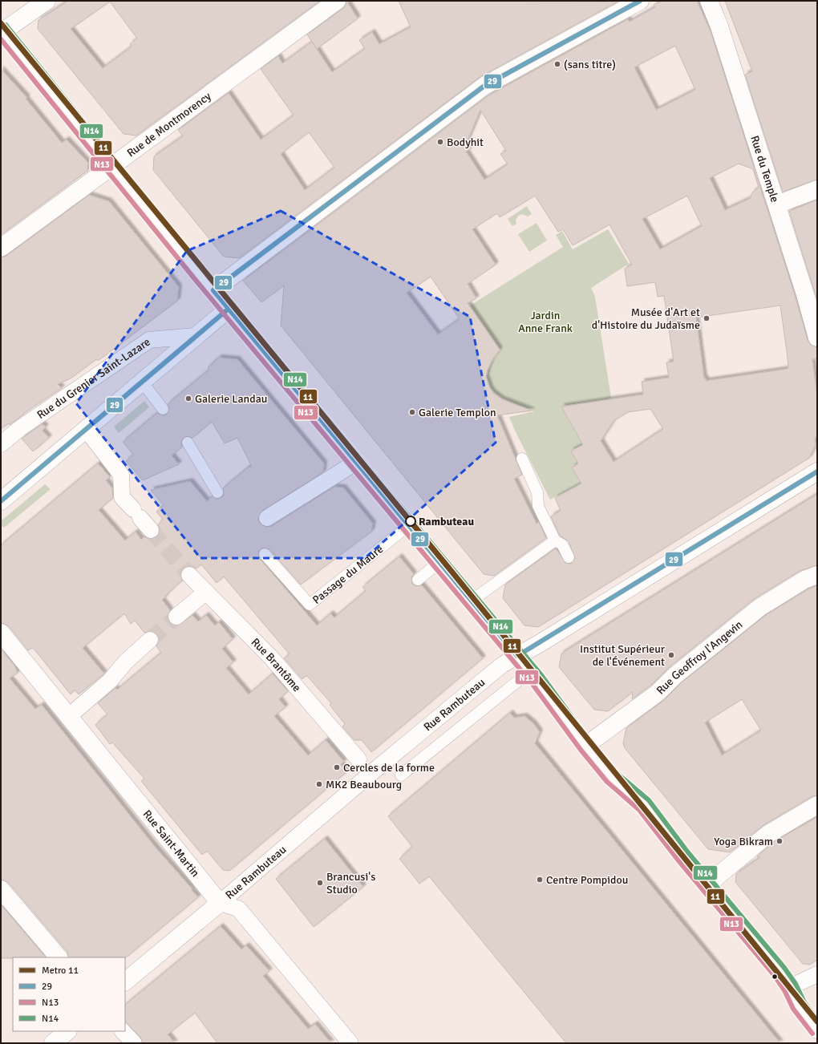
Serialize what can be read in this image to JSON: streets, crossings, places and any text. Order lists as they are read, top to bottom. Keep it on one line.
{"streets":{"street":["Rue de Montmorency","Rue du Temple","Rue du Grenier Saint-Lazare","Rue Geoffroy l'Angevin","Rue Brantôme","Rue Rambuteau","Rue Saint-Martin"],"lane":["Passage du Maure"]},"crossings":[["Rue Brantôme","Rue Rambuteau"],["Rue Rambuteau","Rue Saint-Martin"]],"parks":["Jardin Anne Frank"],"places":["(sans titre)","Bodyhit","Musée d'Art et d'Histoire du Judaïsme","Galerie Landau","Galerie Templon","Rambuteau","Institut Supérieur de l'Événement","Cercles de la forme","MK2 Beaubourg","Yoga Bikram","Centre Pompidou","Brancusi's Studio"],"lines":["transit line 29","metro line 11","transit line N14","transit line N13"],"legend":["Metro 11","29","N13","N14"]}
